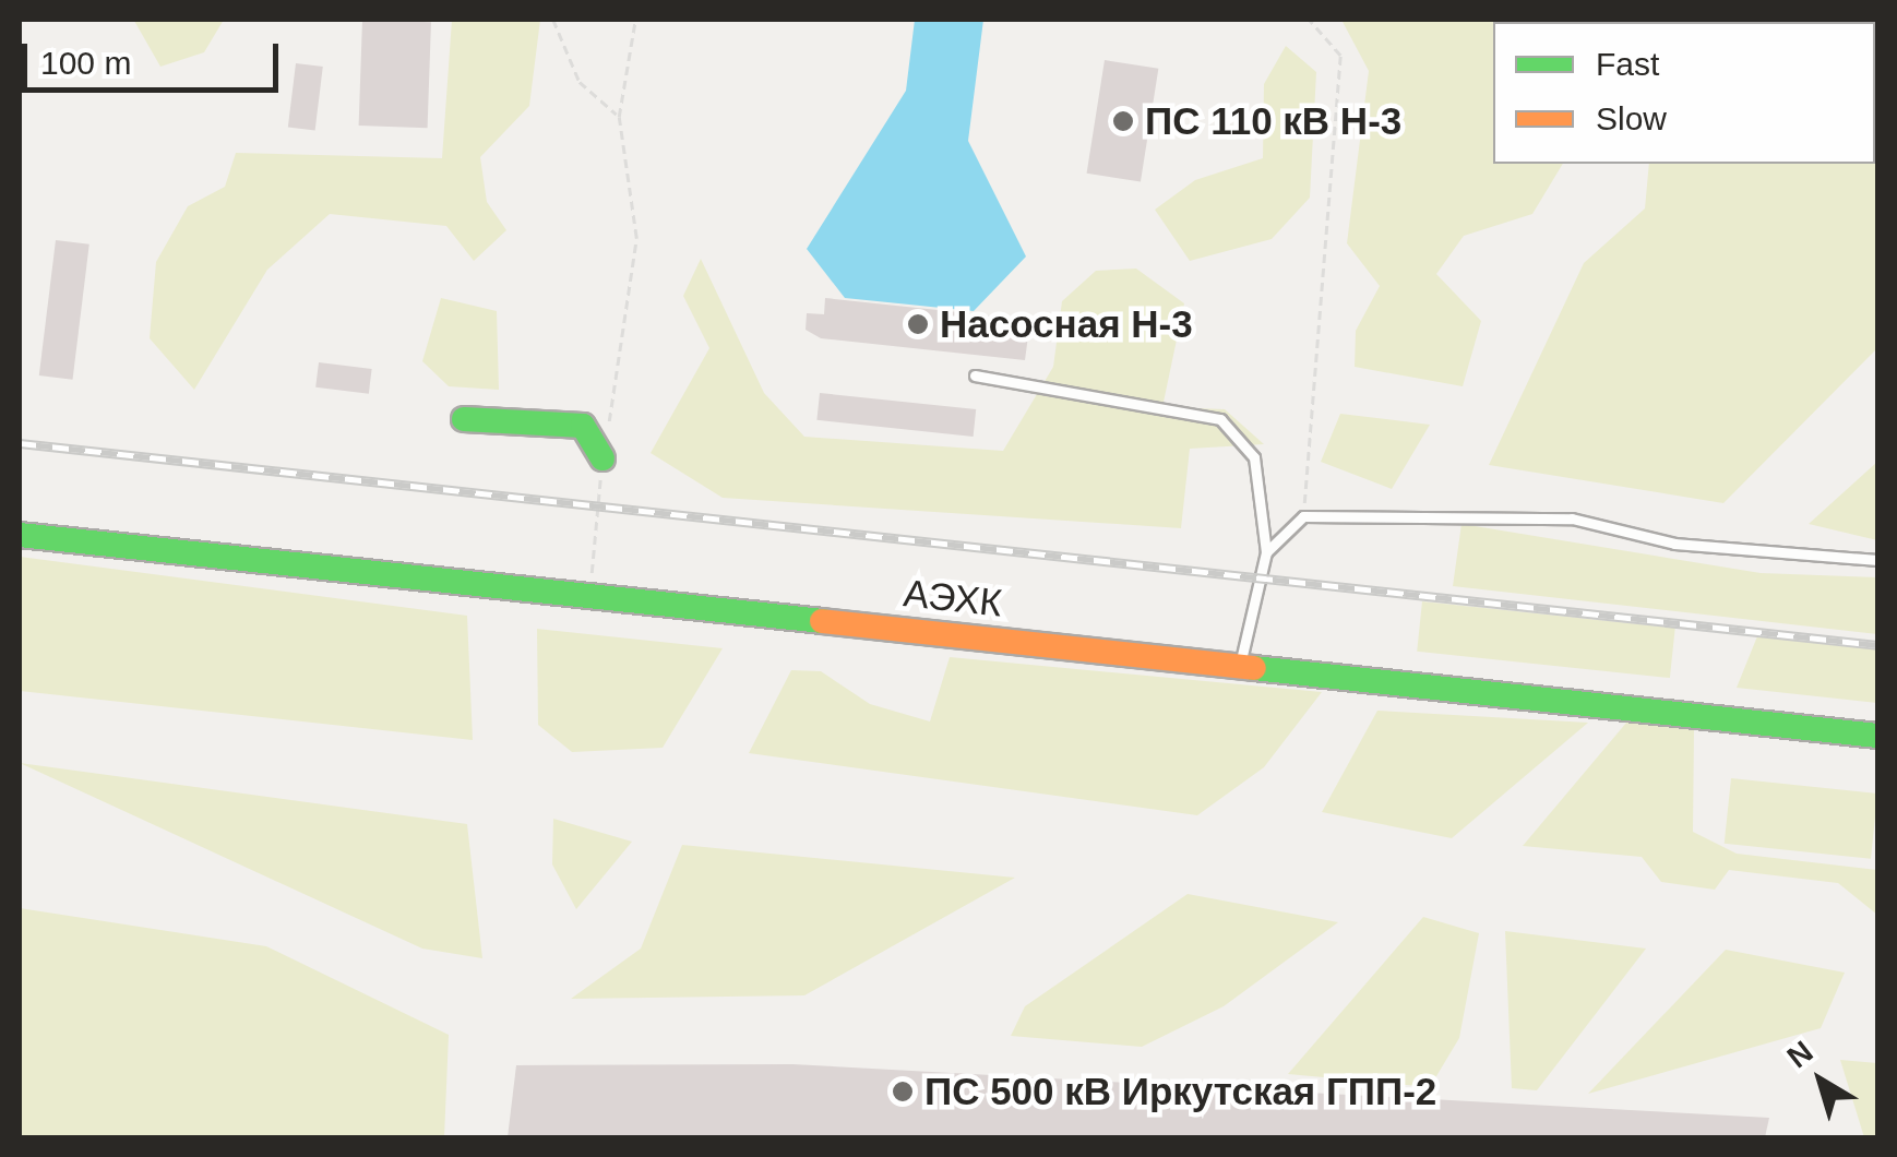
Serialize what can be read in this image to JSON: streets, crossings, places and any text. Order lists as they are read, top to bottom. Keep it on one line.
{"streets":{"street":["АЭХК"]},"places":["ПС 110 кВ Н-3","Насосная Н-3","ПС 500 кВ Иркутская ГПП-2"],"legend":["Fast","Slow"],"scale_bar":"100 m","north":"top left"}
